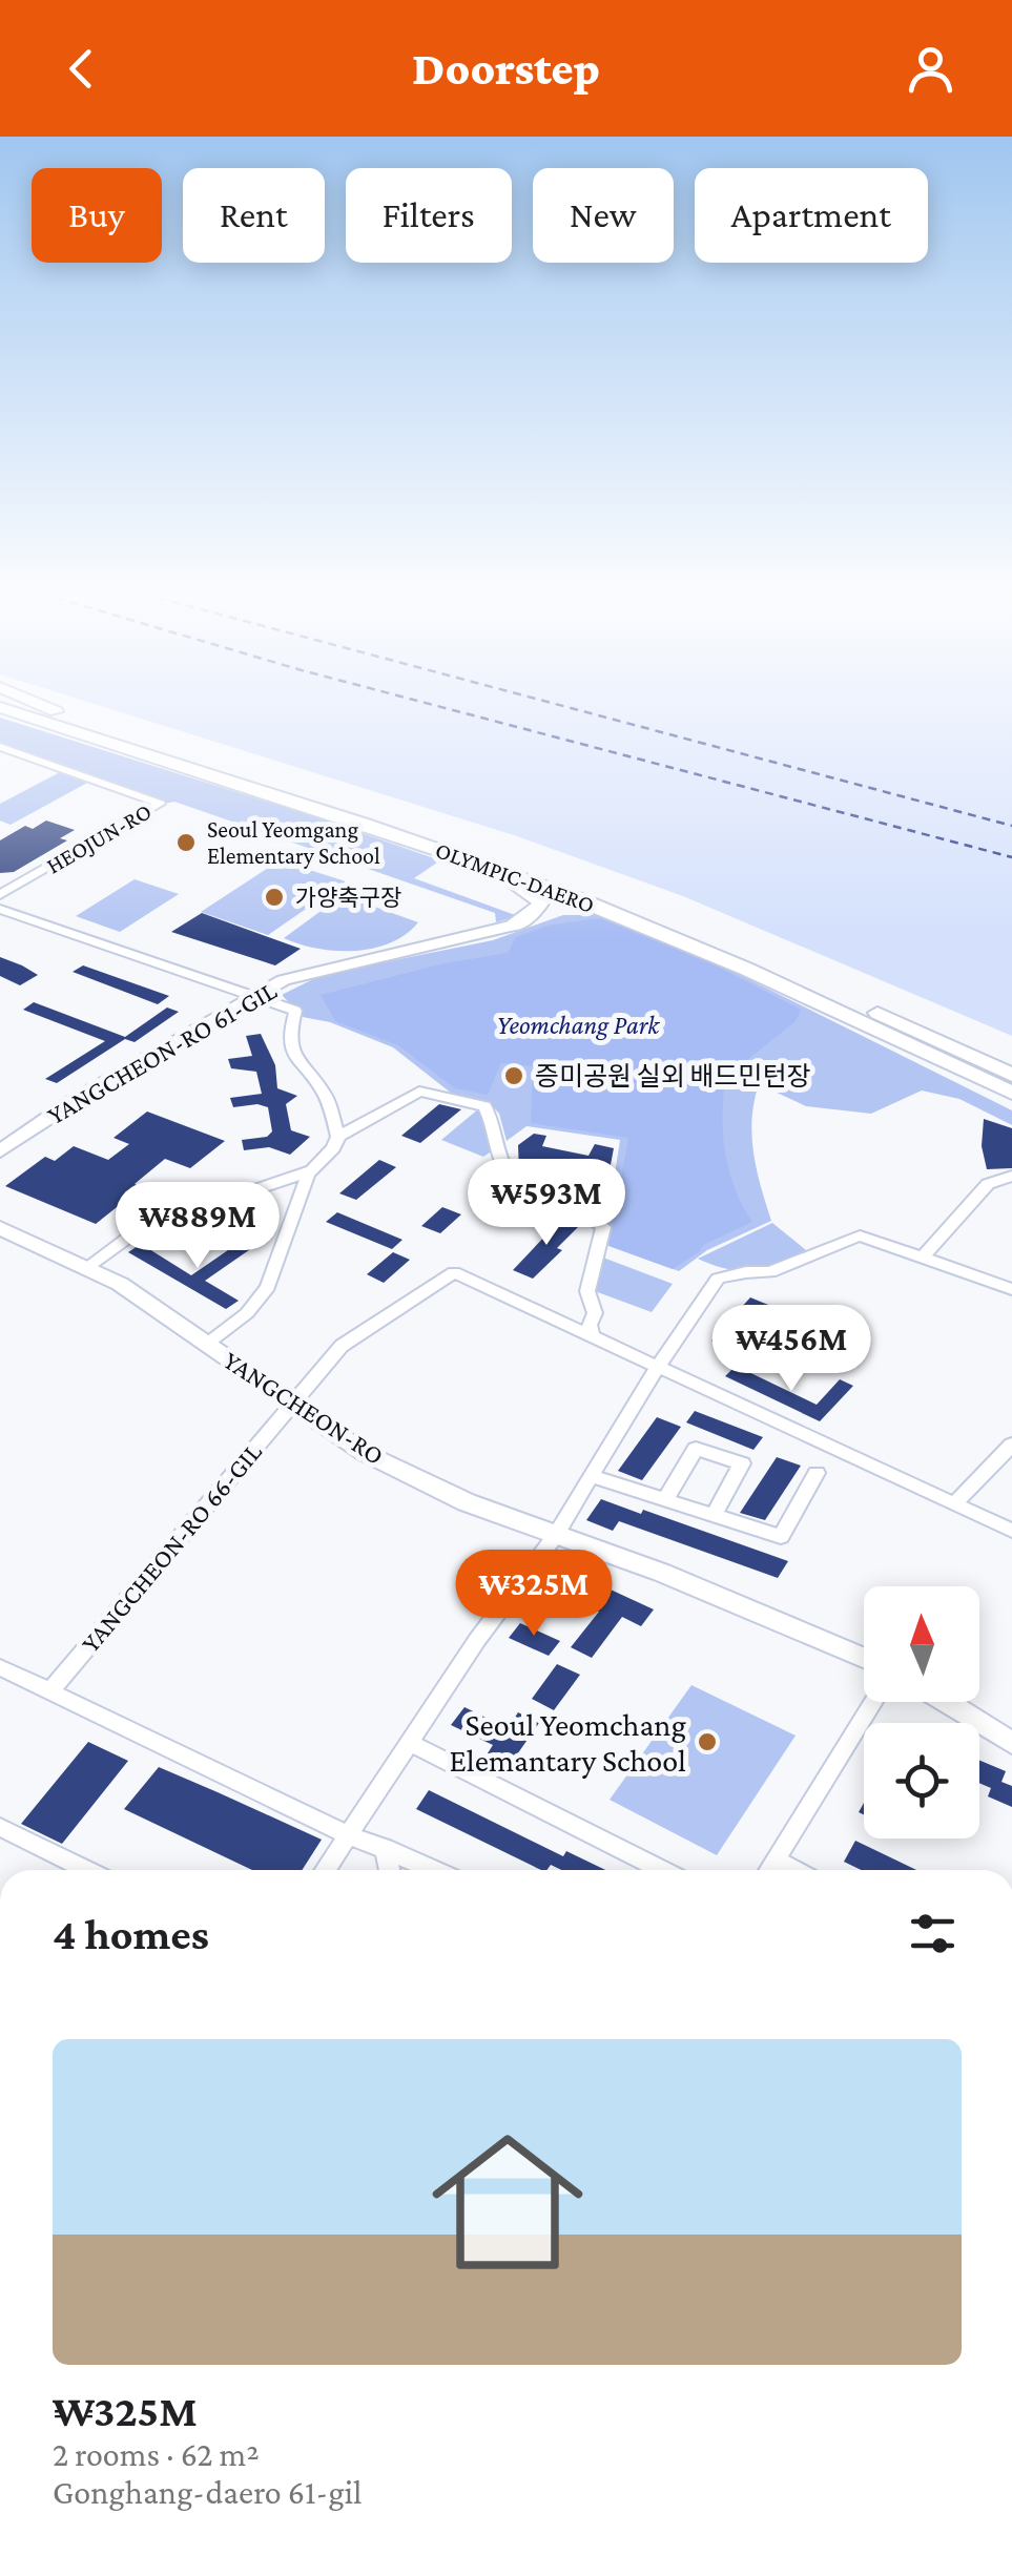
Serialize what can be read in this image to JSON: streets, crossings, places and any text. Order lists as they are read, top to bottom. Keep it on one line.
{"streets":{"highway":["OLYMPIC-DAERO"],"main road":["YANGCHEON-RO 61-GIL","YANGCHEON-RO"],"street":["HEOJUN-RO","YANGCHEON-RO 66-GIL"]},"crossings":[["YANGCHEON-RO","YANGCHEON-RO 66-GIL"]],"parks":["Yeomchang Park"],"places":["Seoul Yeomgang Elementary School","가양축구장","증미공원 실외 배드민턴장","Seoul Yeomchang Elemantary School"],"north":"top","page":{"header":"Doorstep","chip":["Buy","Rent","Filters","New","Apartment"],"price":["₩593M","₩889M","₩456M","₩325M"],"heading":"4 homes","list":[{"name":"₩325M","note":"2 rooms · 62 m² · Gonghang-daero 61-gil"}]}}
